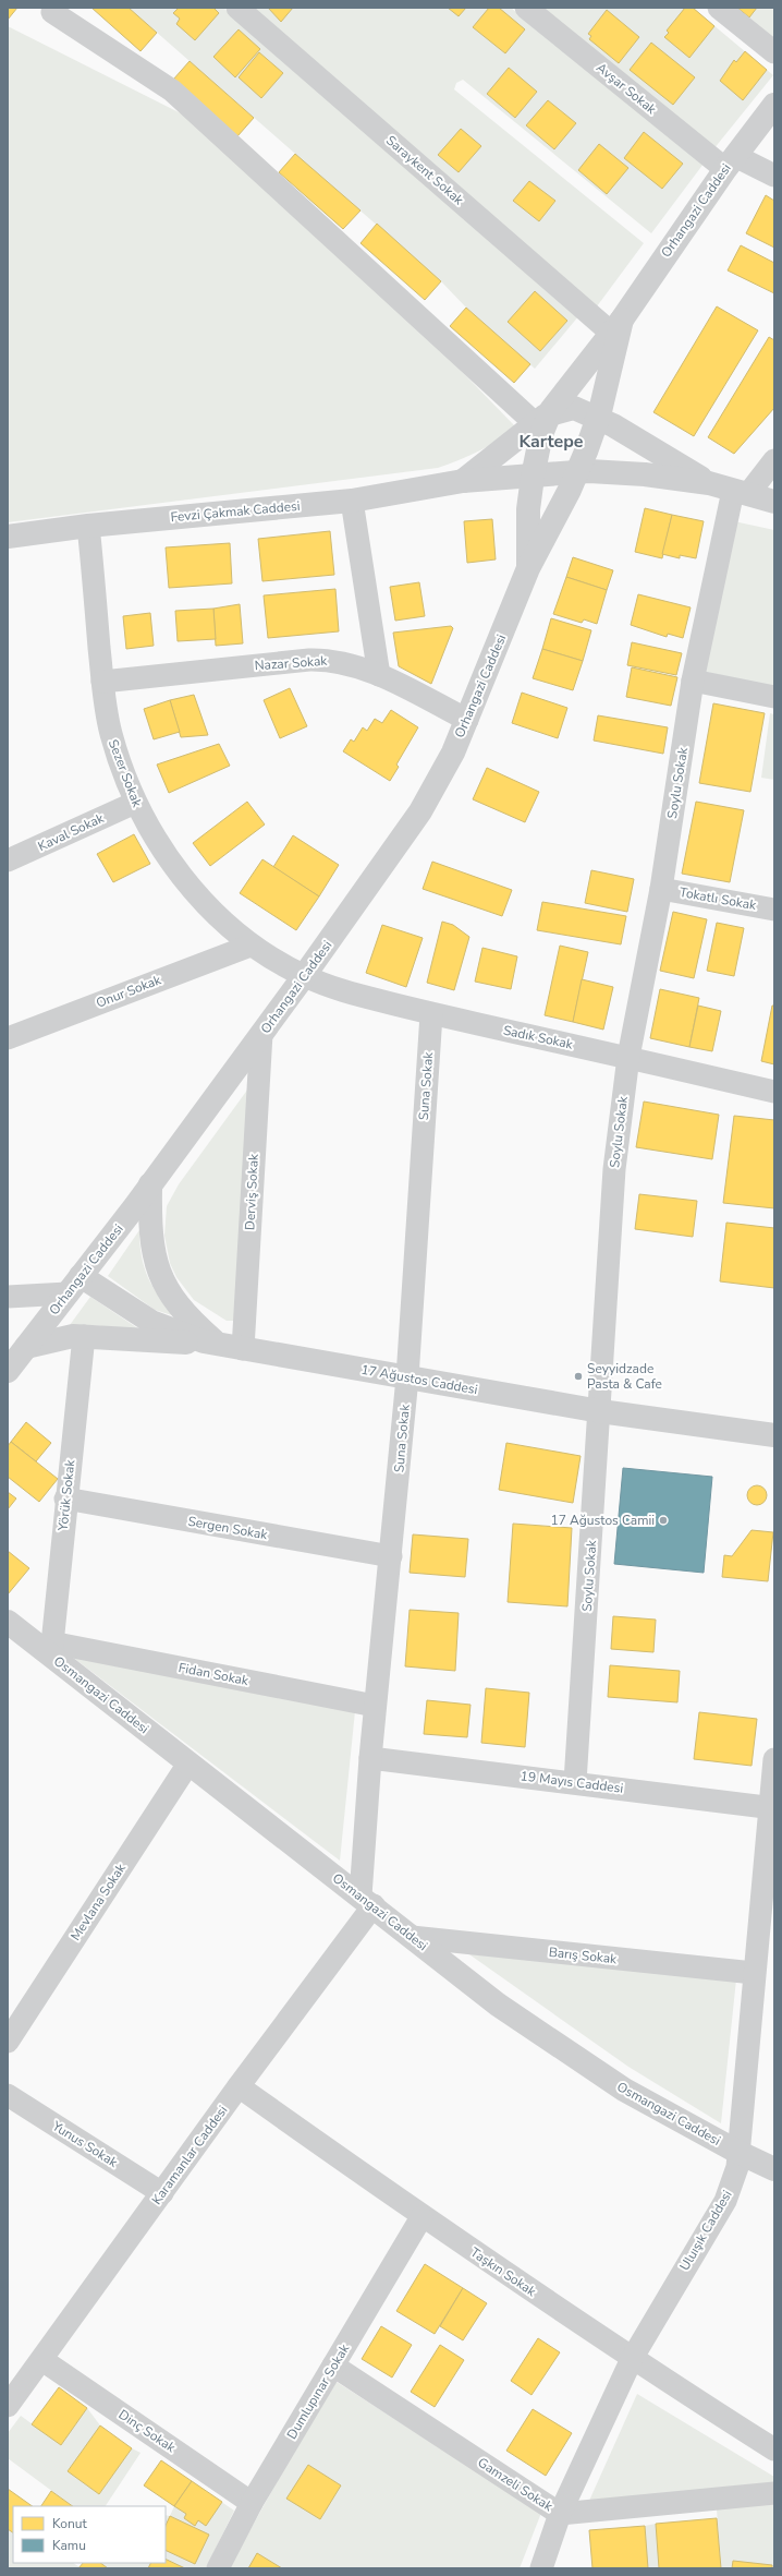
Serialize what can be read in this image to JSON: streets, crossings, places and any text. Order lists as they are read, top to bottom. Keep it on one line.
{"streets":{"street":["Avşar Sokak","Saraykent Sokak","Orhangazi Caddesi","Fevzi Çakmak Caddesi","Nazar Sokak","Sezer Sokak","Soylu Sokak","Kaval Sokak","Tokatlı Sokak","Onur Sokak","Sadık Sokak","Suna Sokak","Derviş Sokak","17 Ağustos Caddesi","Yörük Sokak","Sergen Sokak","Fidan Sokak","Osmangazi Caddesi","19 Mayıs Caddesi","Mevlana Sokak","Barış Sokak","Yunus Sokak","Karamanlar Caddesi","Uluışık Caddesi","Taşkın Sokak","Dumlupınar Sokak","Dinç Sokak","Gamzeli Sokak"]},"crossings":[["Avşar Sokak","Orhangazi Caddesi"],["Saraykent Sokak","Orhangazi Caddesi"],["Orhangazi Caddesi","Fevzi Çakmak Caddesi"],["Orhangazi Caddesi","Nazar Sokak"],["Orhangazi Caddesi","Sezer Sokak"],["Orhangazi Caddesi","Sadık Sokak"],["Orhangazi Caddesi","Derviş Sokak"],["Orhangazi Caddesi","17 Ağustos Caddesi"],["Fevzi Çakmak Caddesi","Sezer Sokak"],["Nazar Sokak","Sezer Sokak"],["Sezer Sokak","Kaval Sokak"],["Sezer Sokak","Onur Sokak"],["Sezer Sokak","Sadık Sokak"],["Soylu Sokak","Tokatlı Sokak"],["Soylu Sokak","Sadık Sokak"],["Soylu Sokak","17 Ağustos Caddesi"],["Soylu Sokak","19 Mayıs Caddesi"],["Sadık Sokak","Suna Sokak"],["Suna Sokak","17 Ağustos Caddesi"],["Suna Sokak","Sergen Sokak"],["Suna Sokak","Fidan Sokak"],["Suna Sokak","Osmangazi Caddesi"],["Suna Sokak","19 Mayıs Caddesi"],["Suna Sokak","Karamanlar Caddesi"],["Derviş Sokak","17 Ağustos Caddesi"],["Yörük Sokak","Sergen Sokak"],["Yörük Sokak","Fidan Sokak"],["Yörük Sokak","Osmangazi Caddesi"],["Fidan Sokak","Osmangazi Caddesi"],["Osmangazi Caddesi","Mevlana Sokak"],["Osmangazi Caddesi","Barış Sokak"],["Osmangazi Caddesi","Karamanlar Caddesi"],["Osmangazi Caddesi","Uluışık Caddesi"],["19 Mayıs Caddesi","Uluışık Caddesi"],["Barış Sokak","Uluışık Caddesi"],["Yunus Sokak","Karamanlar Caddesi"],["Karamanlar Caddesi","Taşkın Sokak"],["Karamanlar Caddesi","Dinç Sokak"],["Uluışık Caddesi","Taşkın Sokak"],["Uluışık Caddesi","Gamzeli Sokak"],["Taşkın Sokak","Dumlupınar Sokak"],["Dumlupınar Sokak","Dinç Sokak"],["Dumlupınar Sokak","Gamzeli Sokak"]],"districts":["Kartepe"],"places":["Seyyidzade Pasta & Cafe","17 Ağustos Camii"],"legend":["Konut","Kamu"]}
